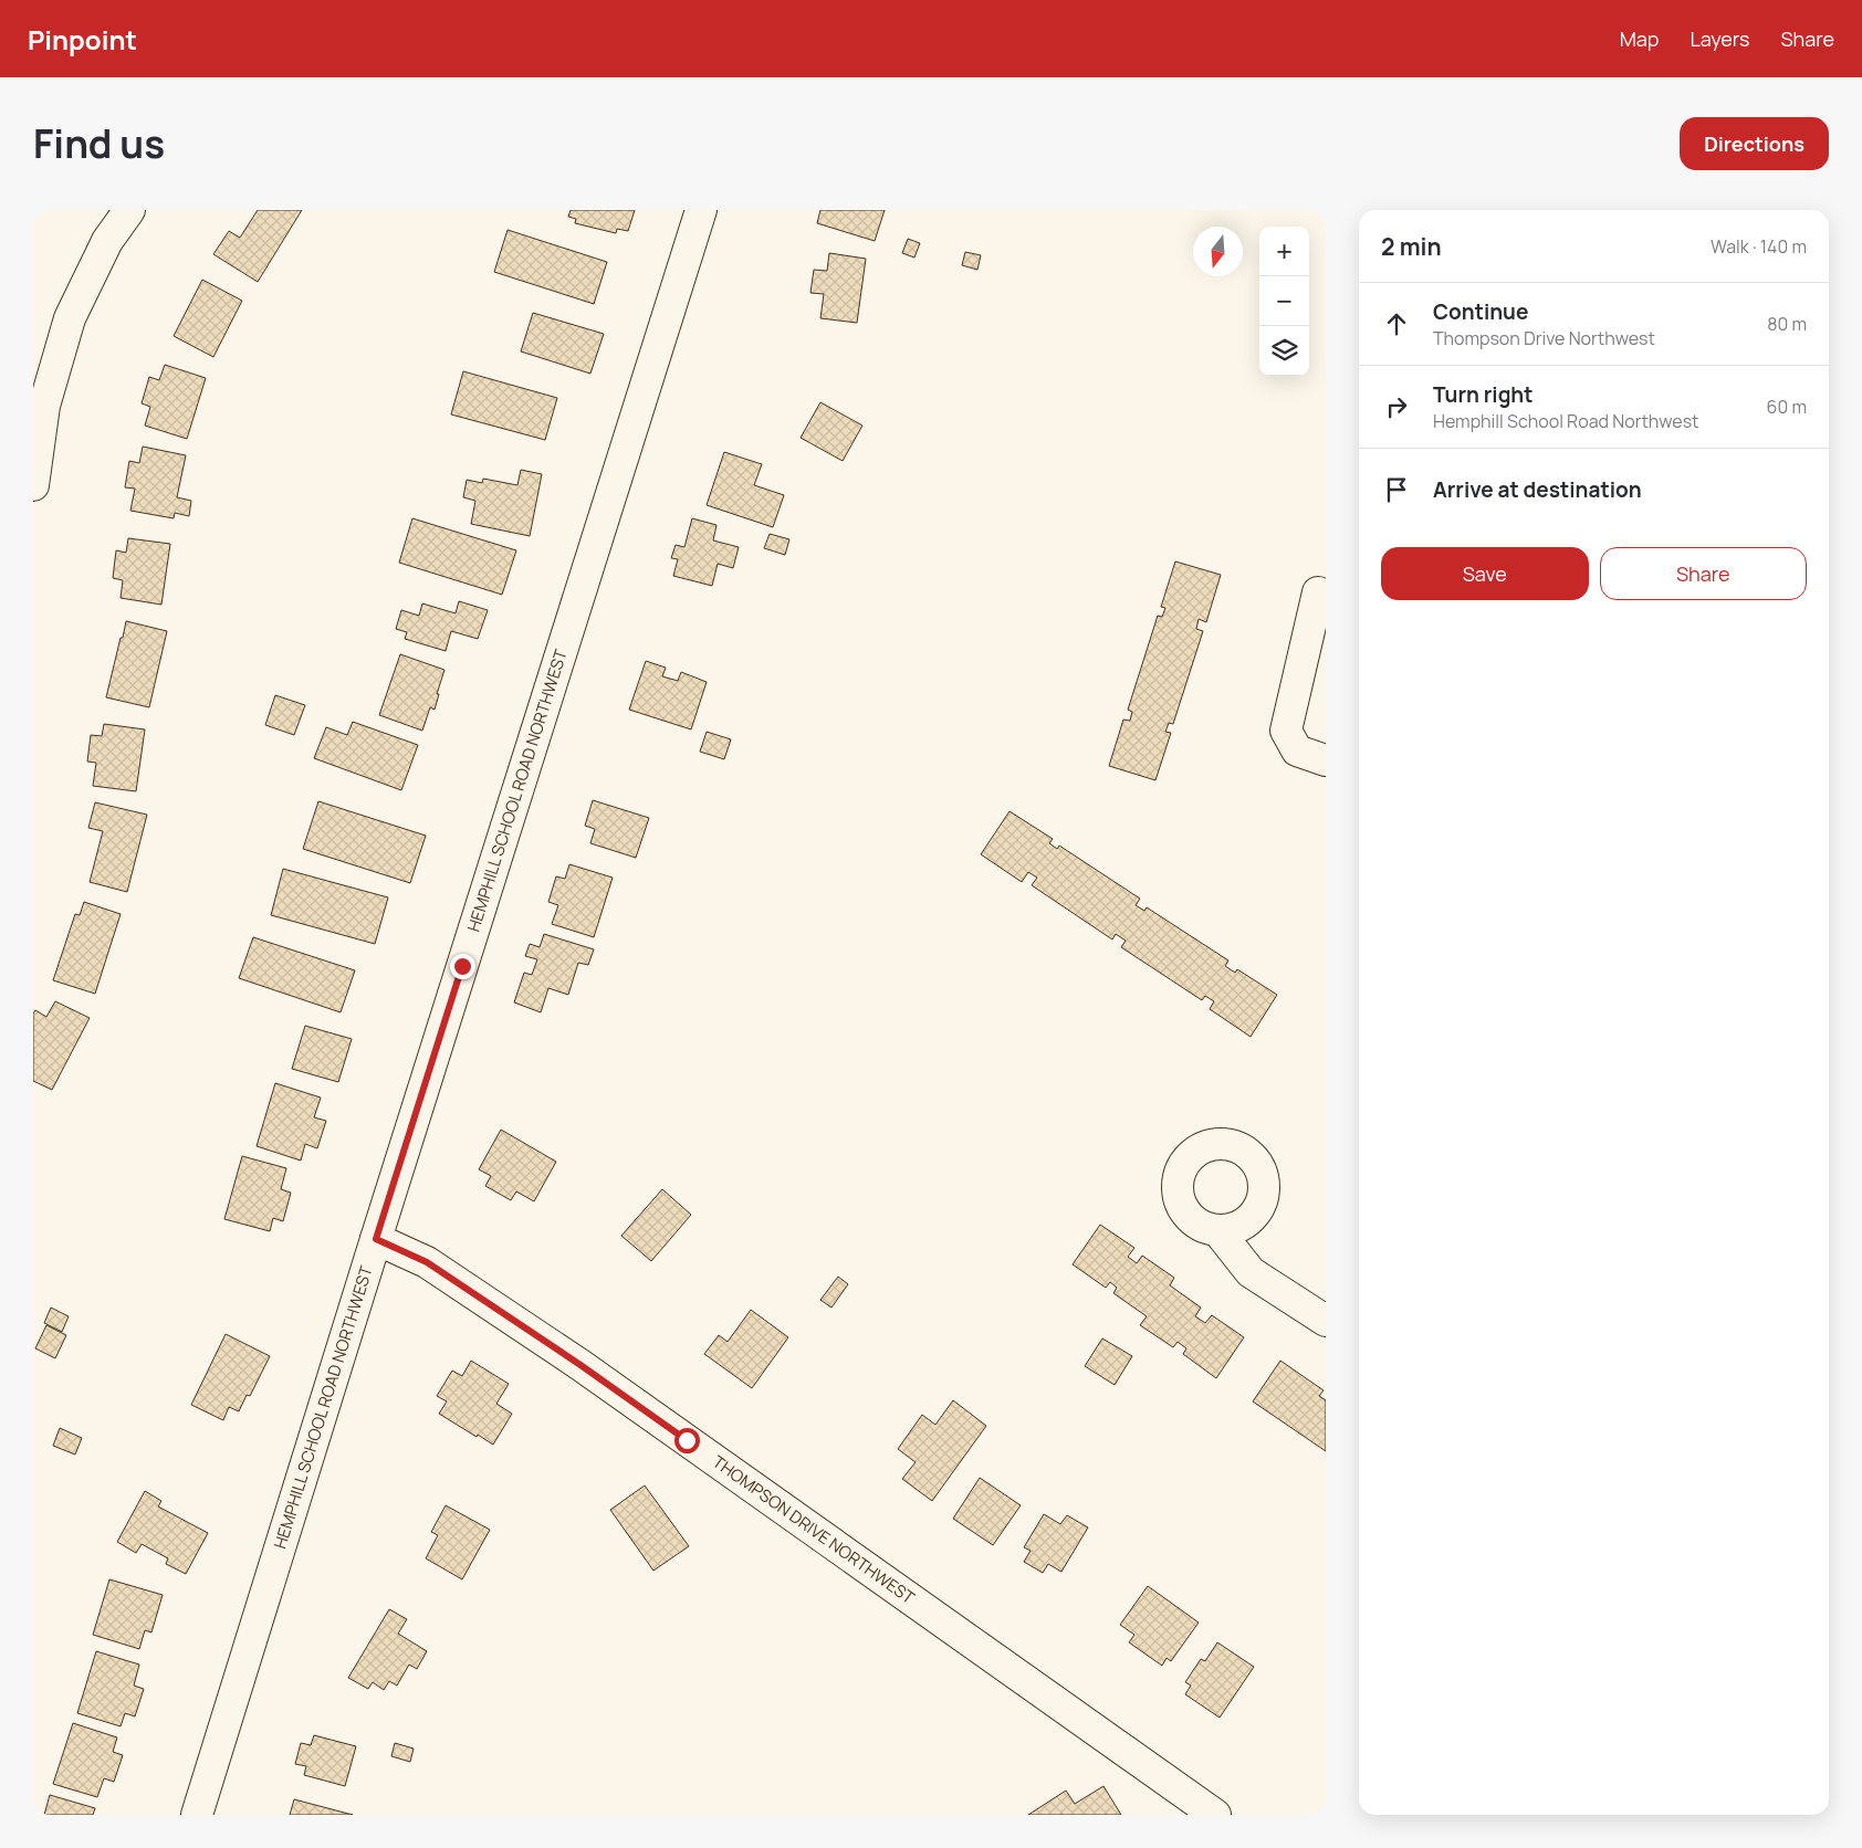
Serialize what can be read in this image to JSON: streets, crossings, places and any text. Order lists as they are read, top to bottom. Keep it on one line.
{"streets":{"street":["HEMPHILL SCHOOL ROAD NORTHWEST","THOMPSON DRIVE NORTHWEST"]},"crossings":[["HEMPHILL SCHOOL ROAD NORTHWEST","THOMPSON DRIVE NORTHWEST"]],"north":"bottom","page":{"header":"Pinpoint","nav":["Map","Layers","Share"],"title":"Find us","buttons":["Directions",["Save","Share"]],"heading":["2 min","Walk · 140 m"],"map_buttons":["+","−"],"list":[["Continue","Thompson Drive Northwest","80 m"],["Turn right","Hemphill School Road Northwest","60 m"],"Arrive at destination"]}}
